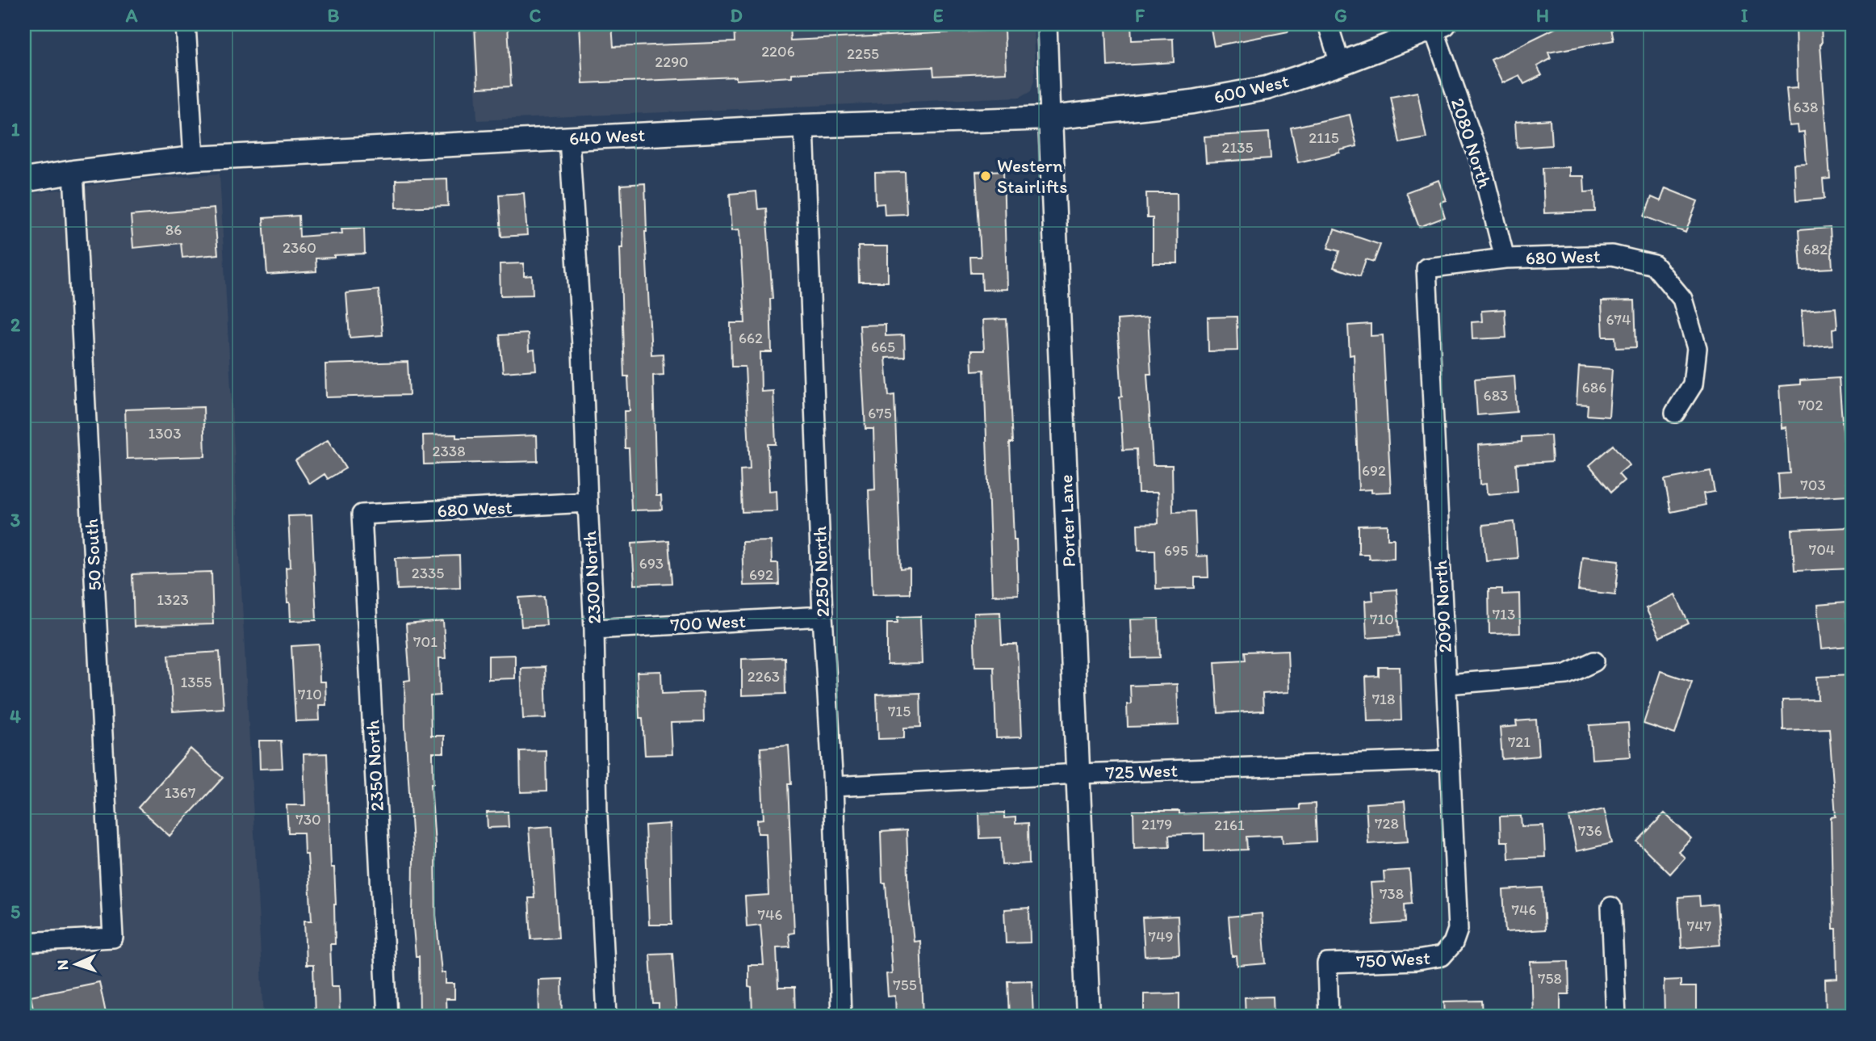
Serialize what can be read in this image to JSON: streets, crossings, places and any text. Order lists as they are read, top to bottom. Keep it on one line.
{"streets":{"street":["600 West","640 West","2080 North","680 West","Porter Lane","50 South","2250 North","2300 North","2090 North","700 West","2350 North","725 West","750 West"]},"crossings":[["600 West","640 West"],["600 West","2080 North"],["600 West","Porter Lane"],["640 West","Porter Lane"],["640 West","50 South"],["640 West","2250 North"],["640 West","2300 North"],["2080 North","680 West"],["680 West","2300 North"],["680 West","2090 North"],["680 West","2350 North"],["Porter Lane","725 West"],["2250 North","700 West"],["2250 North","725 West"],["2300 North","700 West"],["2090 North","725 West"],["2090 North","750 West"]],"places":["Western Stairlifts"],"house_numbers":["2206","2255","2290","638","2115","2135","86","2360","682","674","662","665","686","683","702","675","1303","2338","692","703","704","695","693","2335","692","1323","713","710","701","2263","1355","710","718","715","721","1367","730","728","2179","2161","736","738","746","746","747","749","758","755"],"north":"left","grid":{"columns":["A","B","C","D","E","F","G","H","I"],"rows":["1","2","3","4","5"]}}
